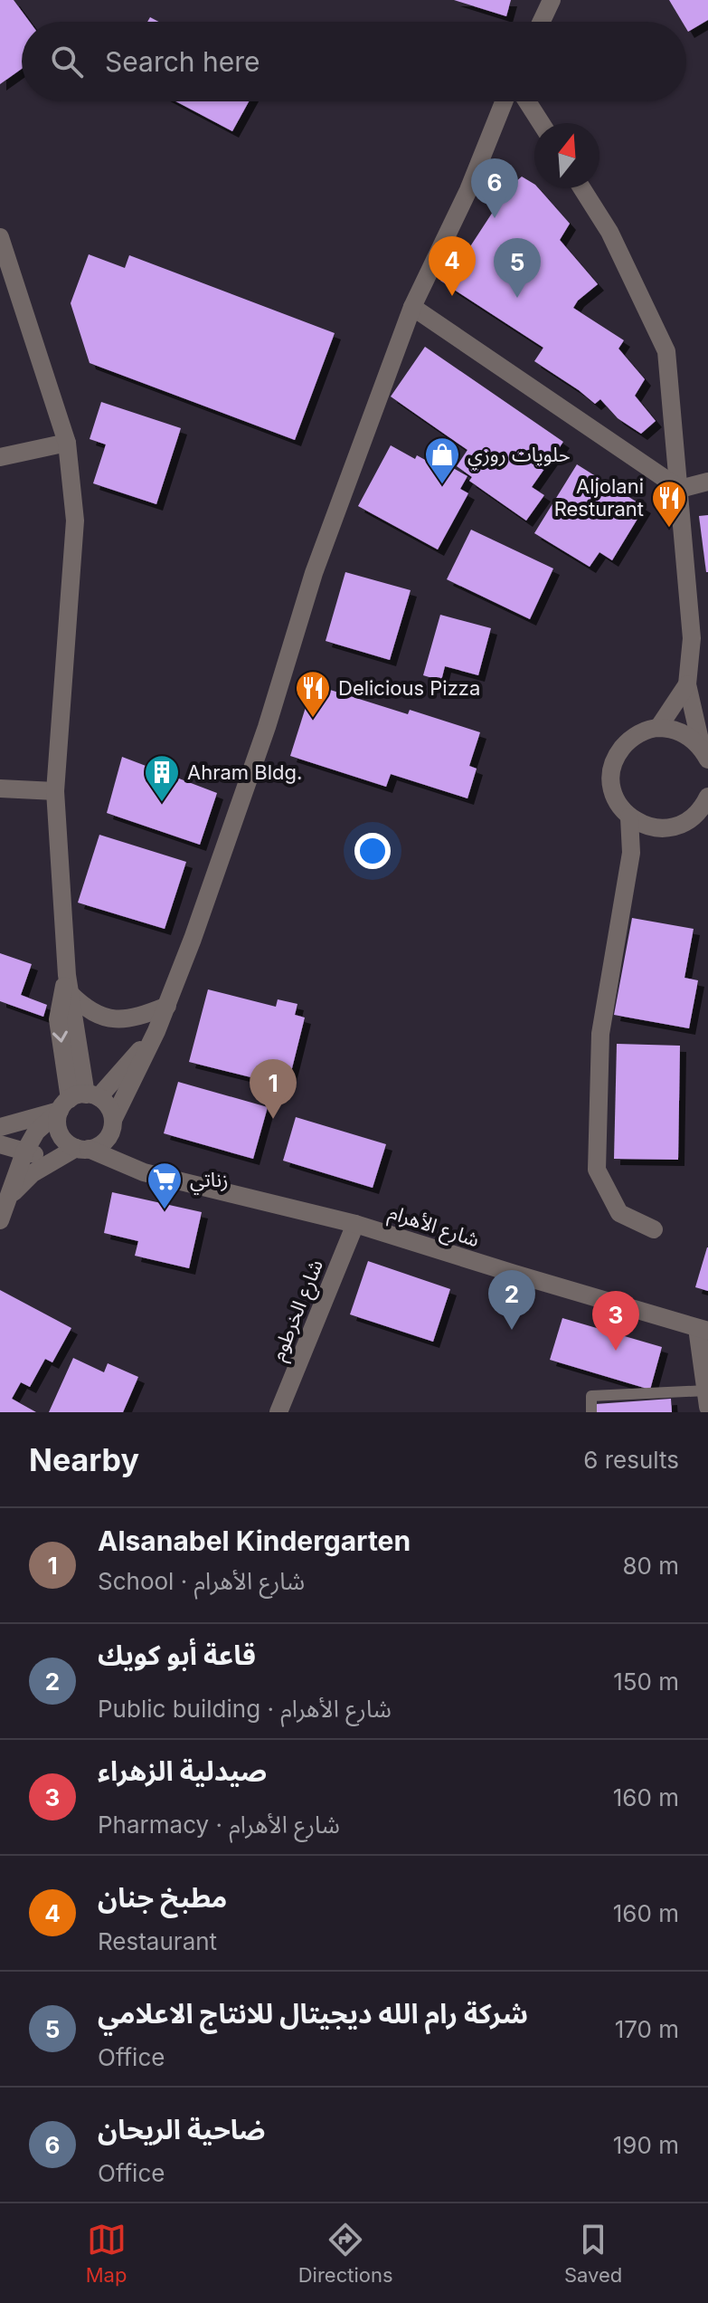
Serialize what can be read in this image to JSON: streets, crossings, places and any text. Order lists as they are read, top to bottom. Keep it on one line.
{"streets":{"street":["شارع الأهرام","شارع الخرطوم"]},"crossings":[["شارع الأهرام","شارع الخرطوم"]],"places":{"shop":["حلويات روزي"],"restaurant":["Aljolani Resturant","Delicious Pizza"],"building":["Ahram Bldg."],"supermarket":["زناتي"]},"north":"top","page":{"search":"Search here","pins":["6","4","5","1","2","3"],"heading":["Nearby","6 results"],"list":[{"mark":"1","name":"Alsanabel Kindergarten","note":"School · شارع الأهرام","value":"80 m"},{"mark":"2","name":"قاعة أبو كويك","note":"Public building · شارع الأهرام","value":"150 m"},{"mark":"3","name":"صيدلية الزهراء","note":"Pharmacy · شارع الأهرام","value":"160 m"},{"mark":"4","name":"مطبخ جنان","note":"Restaurant","value":"160 m"},{"mark":"5","name":"شركة رام الله ديجيتال للانتاج الاعلامي","note":"Office","value":"170 m"},{"mark":"6","name":"ضاحية الريحان","note":"Office","value":"190 m"}],"nav":["Map","Directions","Saved"]}}
